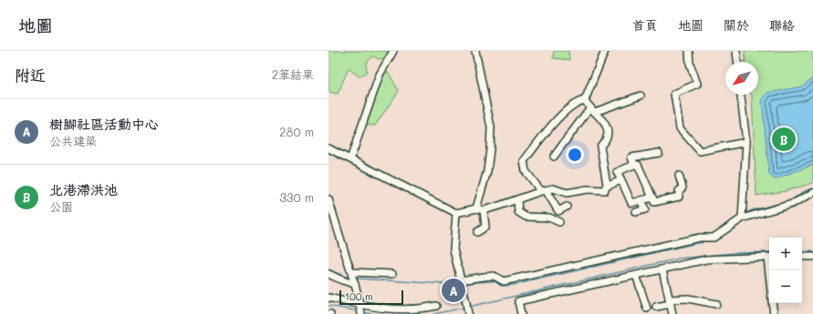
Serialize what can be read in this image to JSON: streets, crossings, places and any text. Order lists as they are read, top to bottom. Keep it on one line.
{"scale_bar":"100 m","north":"bottom left","page":{"header":"地圖","nav":["首頁","地圖","關於","聯絡"],"heading":["附近","2筆結果"],"list":[{"mark":"A","name":"樹腳社區活動中心","note":"公共建築","value":"280 m"},{"mark":"B","name":"北港滯洪池","note":"公園","value":"330 m"}],"pins":["B","A"],"map_buttons":["+","−"],"scale":"100 m"}}
